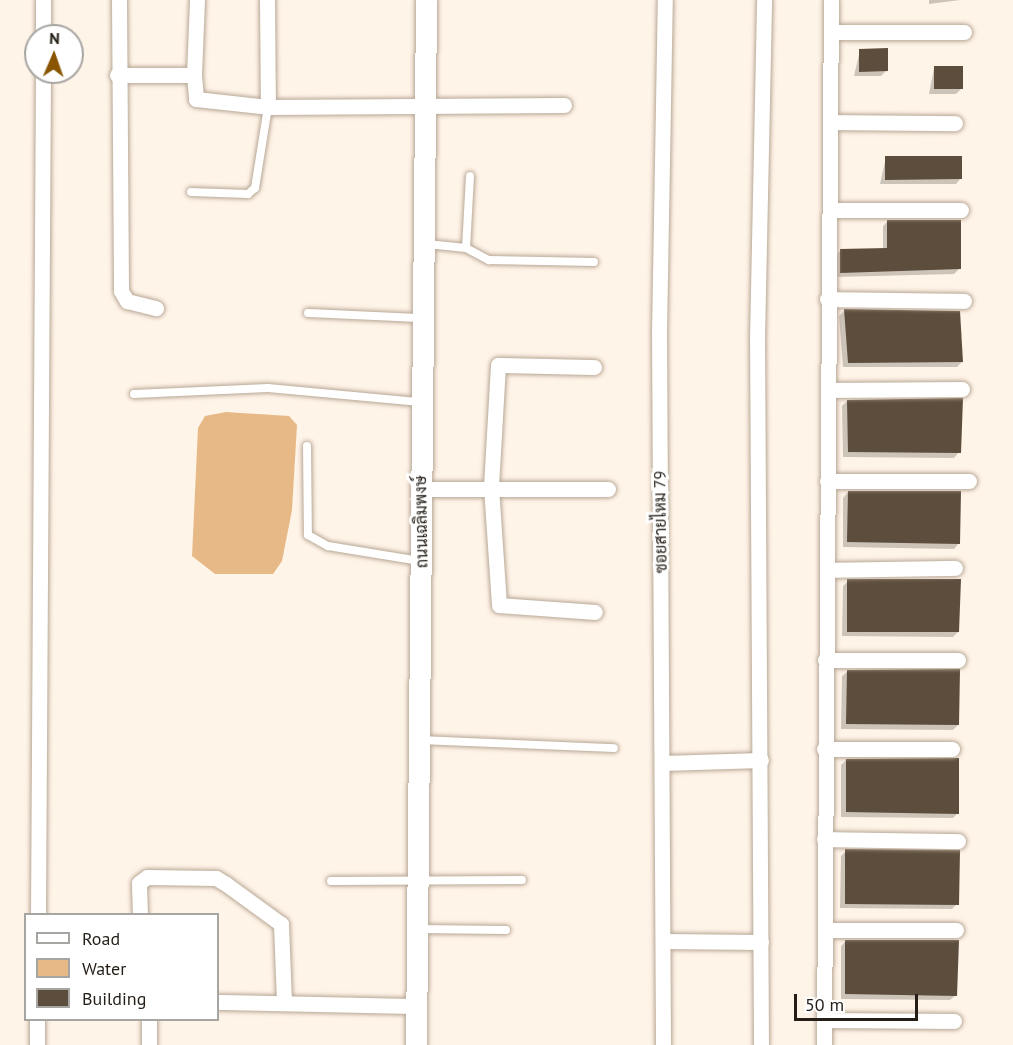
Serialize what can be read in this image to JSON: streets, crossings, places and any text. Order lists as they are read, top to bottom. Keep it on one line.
{"streets":{"main road":["ถนนเฉลิมพงษ์"],"street":["ซอยสายไหม 79"]},"legend":["Road","Water","Building"],"scale_bar":"50 m","north":"top"}
